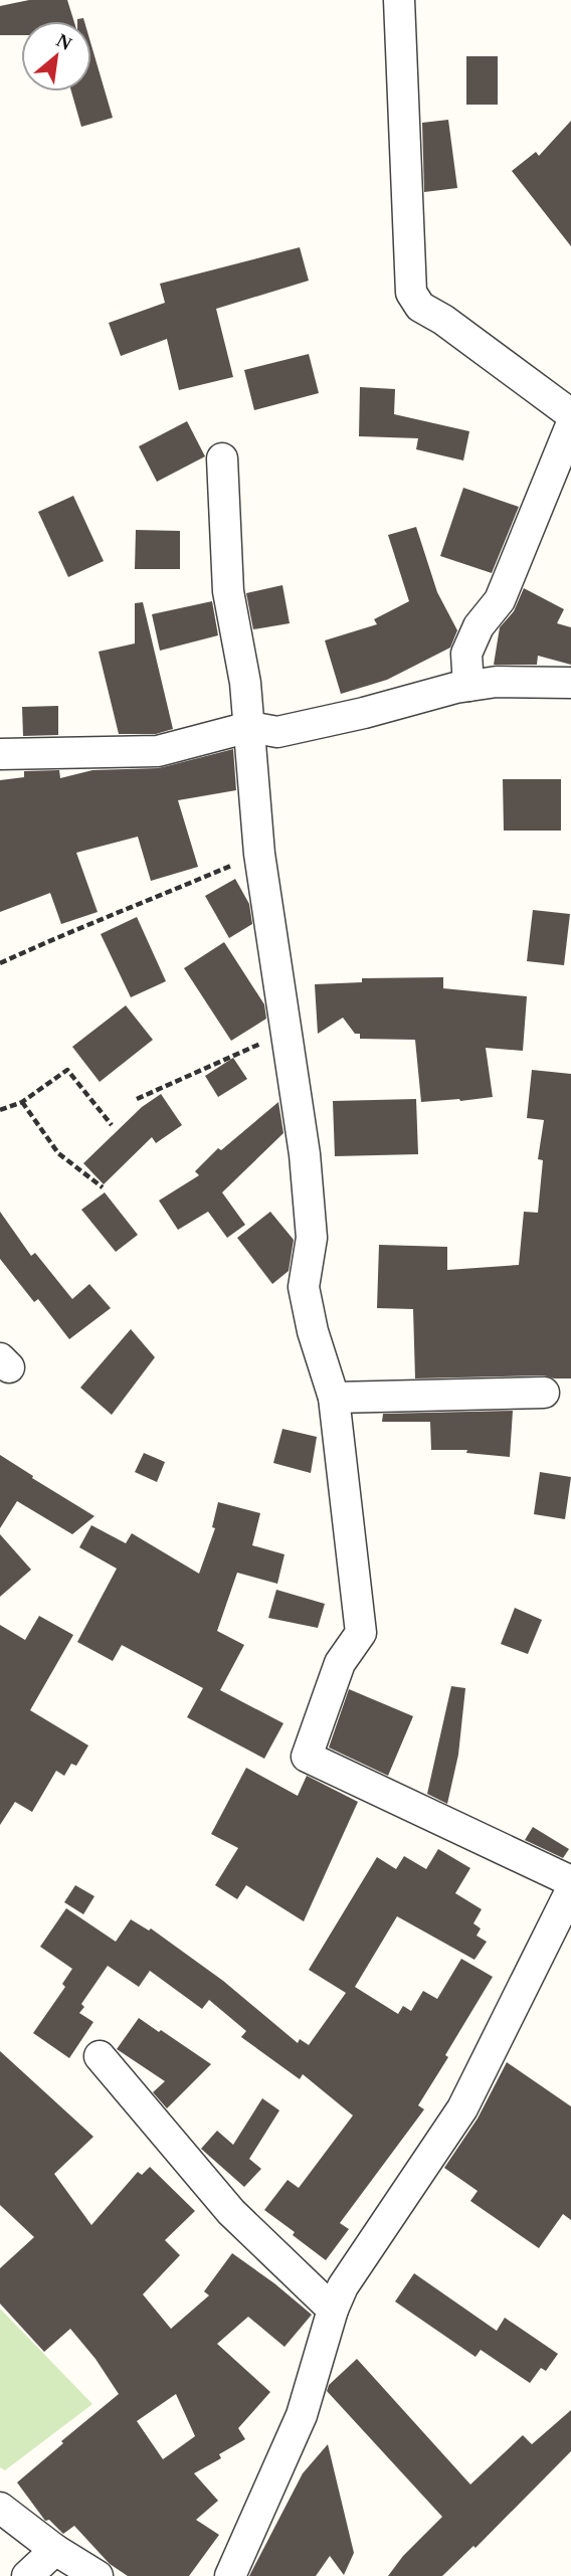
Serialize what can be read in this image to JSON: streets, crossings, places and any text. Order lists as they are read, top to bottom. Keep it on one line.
{"north":"top right"}
